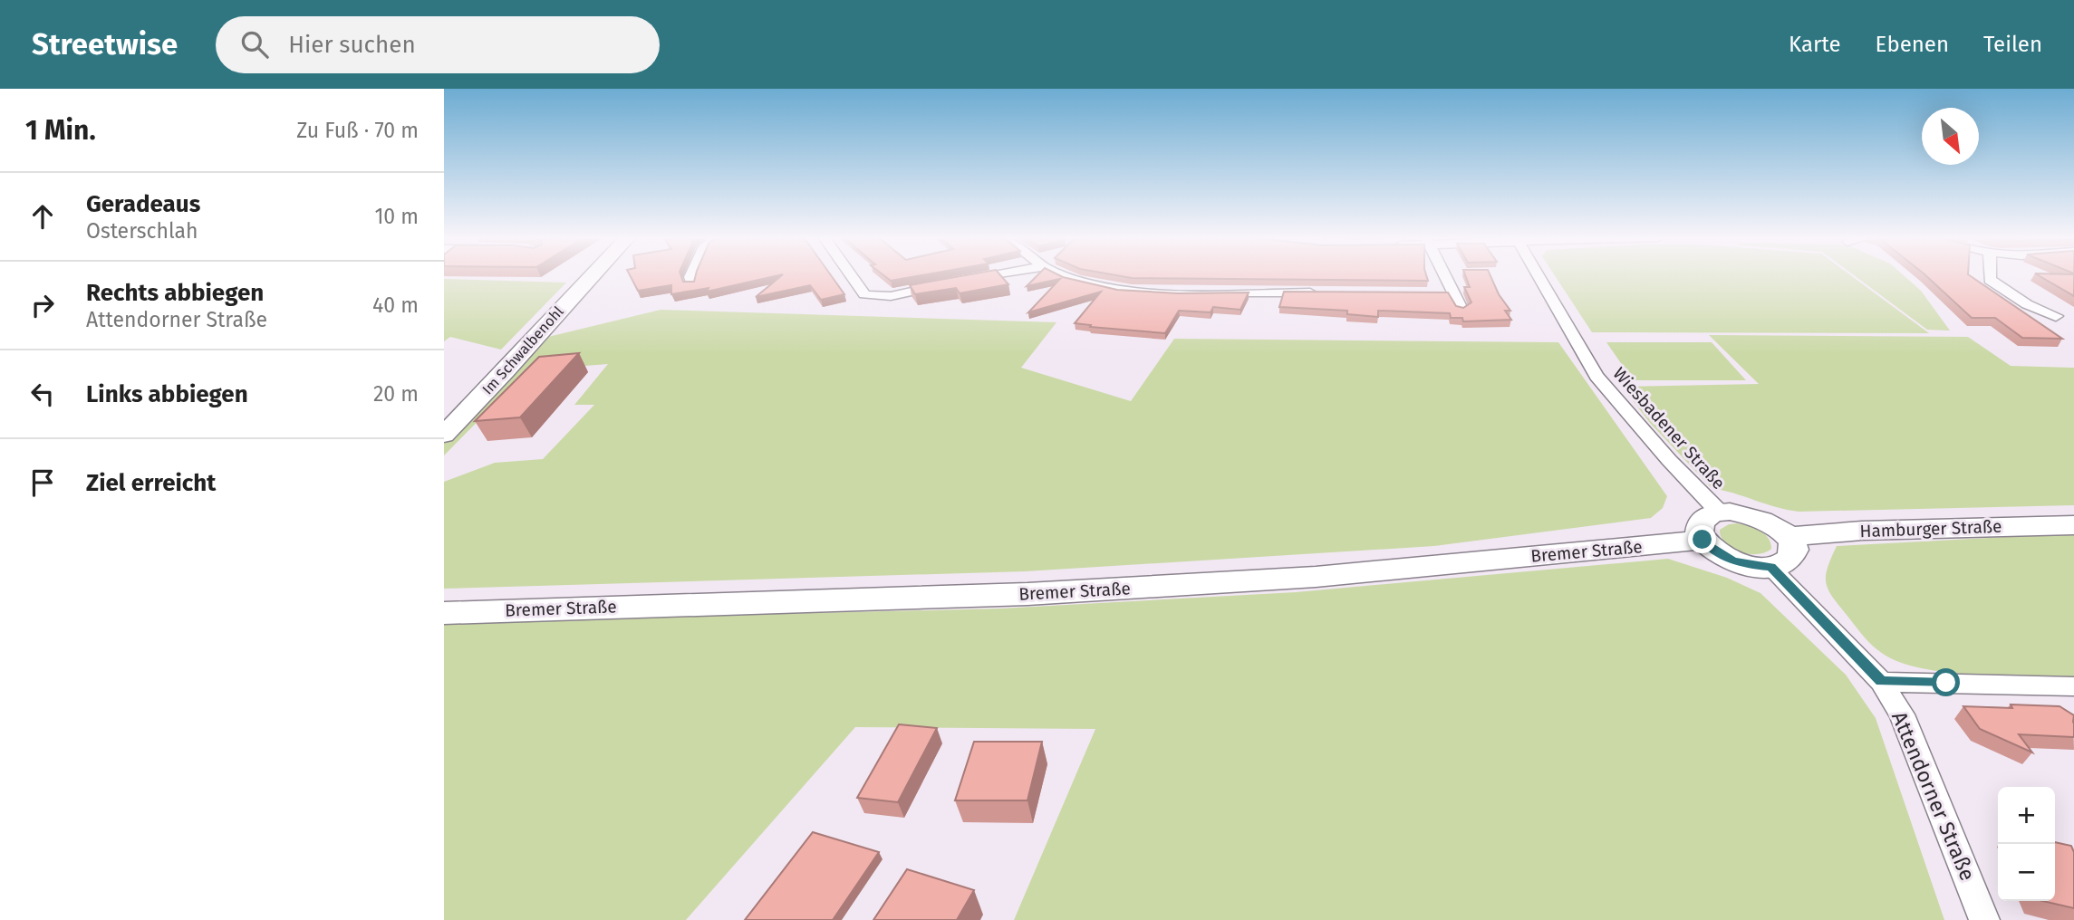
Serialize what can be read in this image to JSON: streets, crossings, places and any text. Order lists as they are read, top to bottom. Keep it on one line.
{"streets":{"main road":["Im Schwalbenohl","Hamburger Straße","Bremer Straße"],"street":["Wiesbadener Straße","Attendorner Straße"]},"north":"bottom right","page":{"header":"Streetwise","search":"Hier suchen","nav":["Karte","Ebenen","Teilen"],"heading":["1 Min.","Zu Fuß · 70 m"],"list":[["Geradeaus","Osterschlah","10 m"],["Rechts abbiegen","Attendorner Straße","40 m"],["Links abbiegen","20 m"],"Ziel erreicht"],"map_buttons":["+","−"]}}
